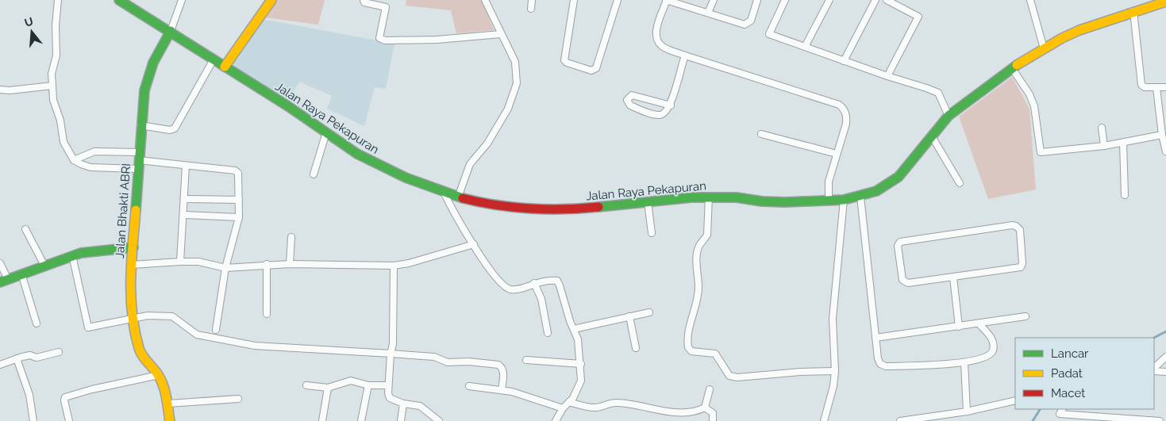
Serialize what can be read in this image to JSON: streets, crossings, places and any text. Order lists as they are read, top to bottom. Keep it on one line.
{"streets":{"main road":["Jalan Raya Pekapuran","Jalan Bhakti ABRI"]},"crossings":[["Jalan Raya Pekapuran","Jalan Bhakti ABRI"]],"legend":["Lancar","Padat","Macet"],"north":"top"}
